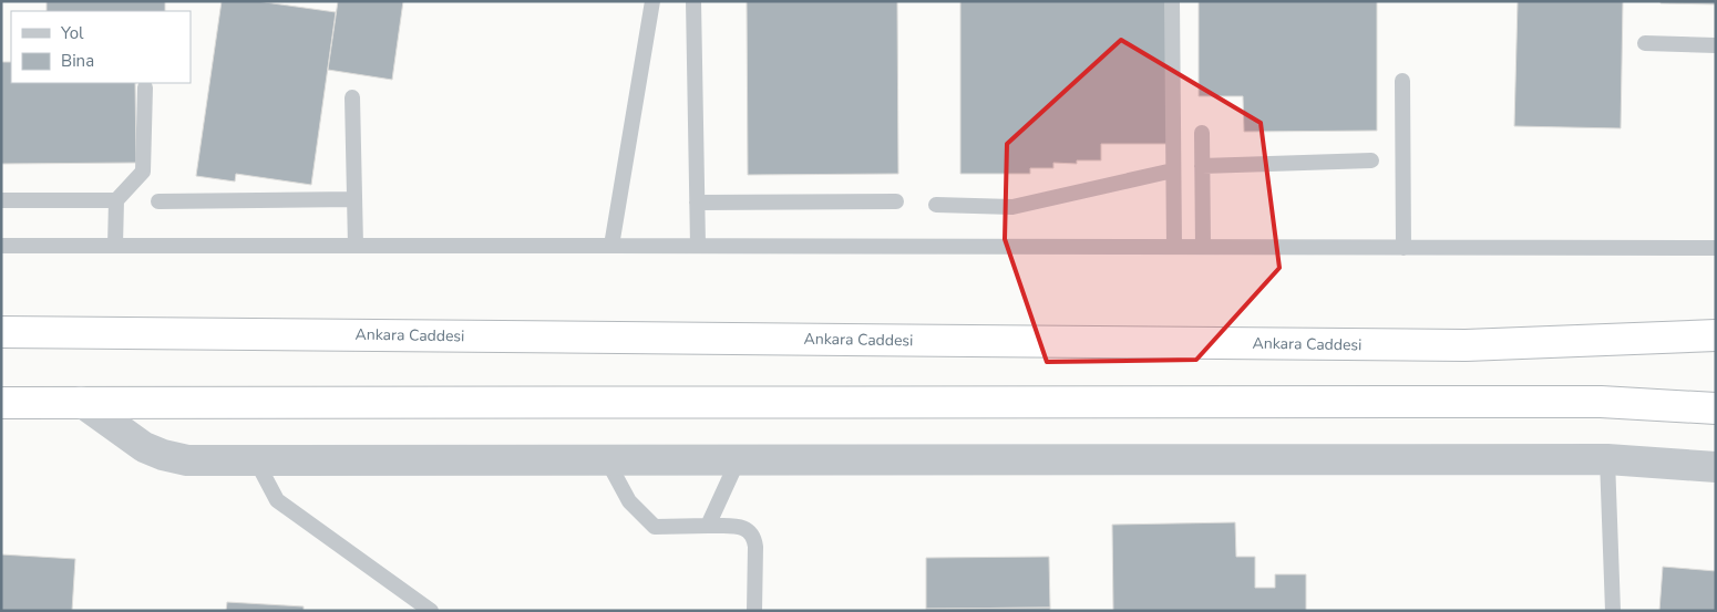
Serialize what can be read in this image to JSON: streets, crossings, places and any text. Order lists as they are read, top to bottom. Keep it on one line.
{"streets":{"highway":["Ankara Caddesi"]},"legend":["Yol","Bina"]}
